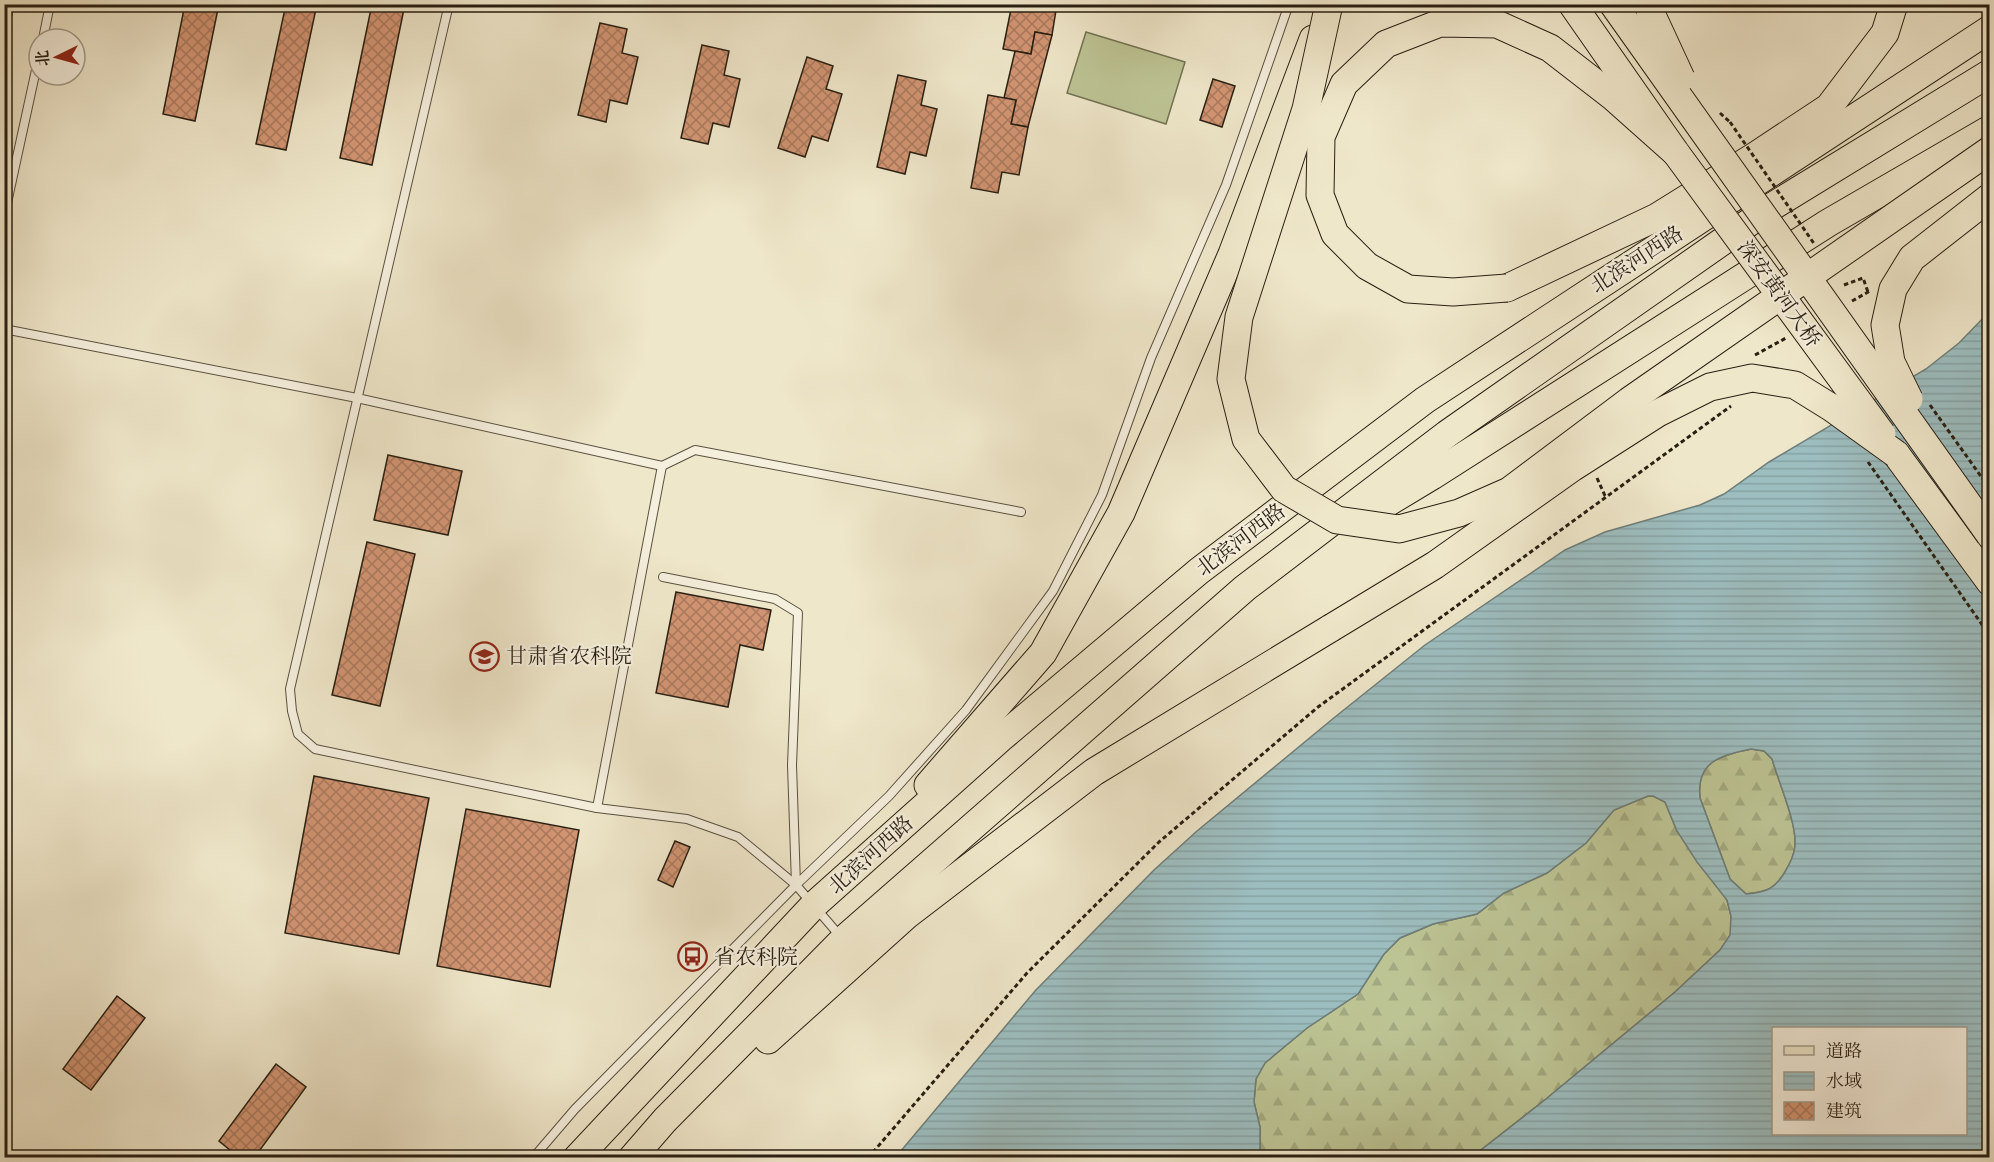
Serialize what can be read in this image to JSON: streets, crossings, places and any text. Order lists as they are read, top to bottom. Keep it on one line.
{"streets":{"main road":["北滨河西路","深安黄河大桥"]},"places":{"school or university":["甘肃省农科院"],"bus stop":["省农科院"]},"legend":["道路","水域","建筑"],"north":"left"}
